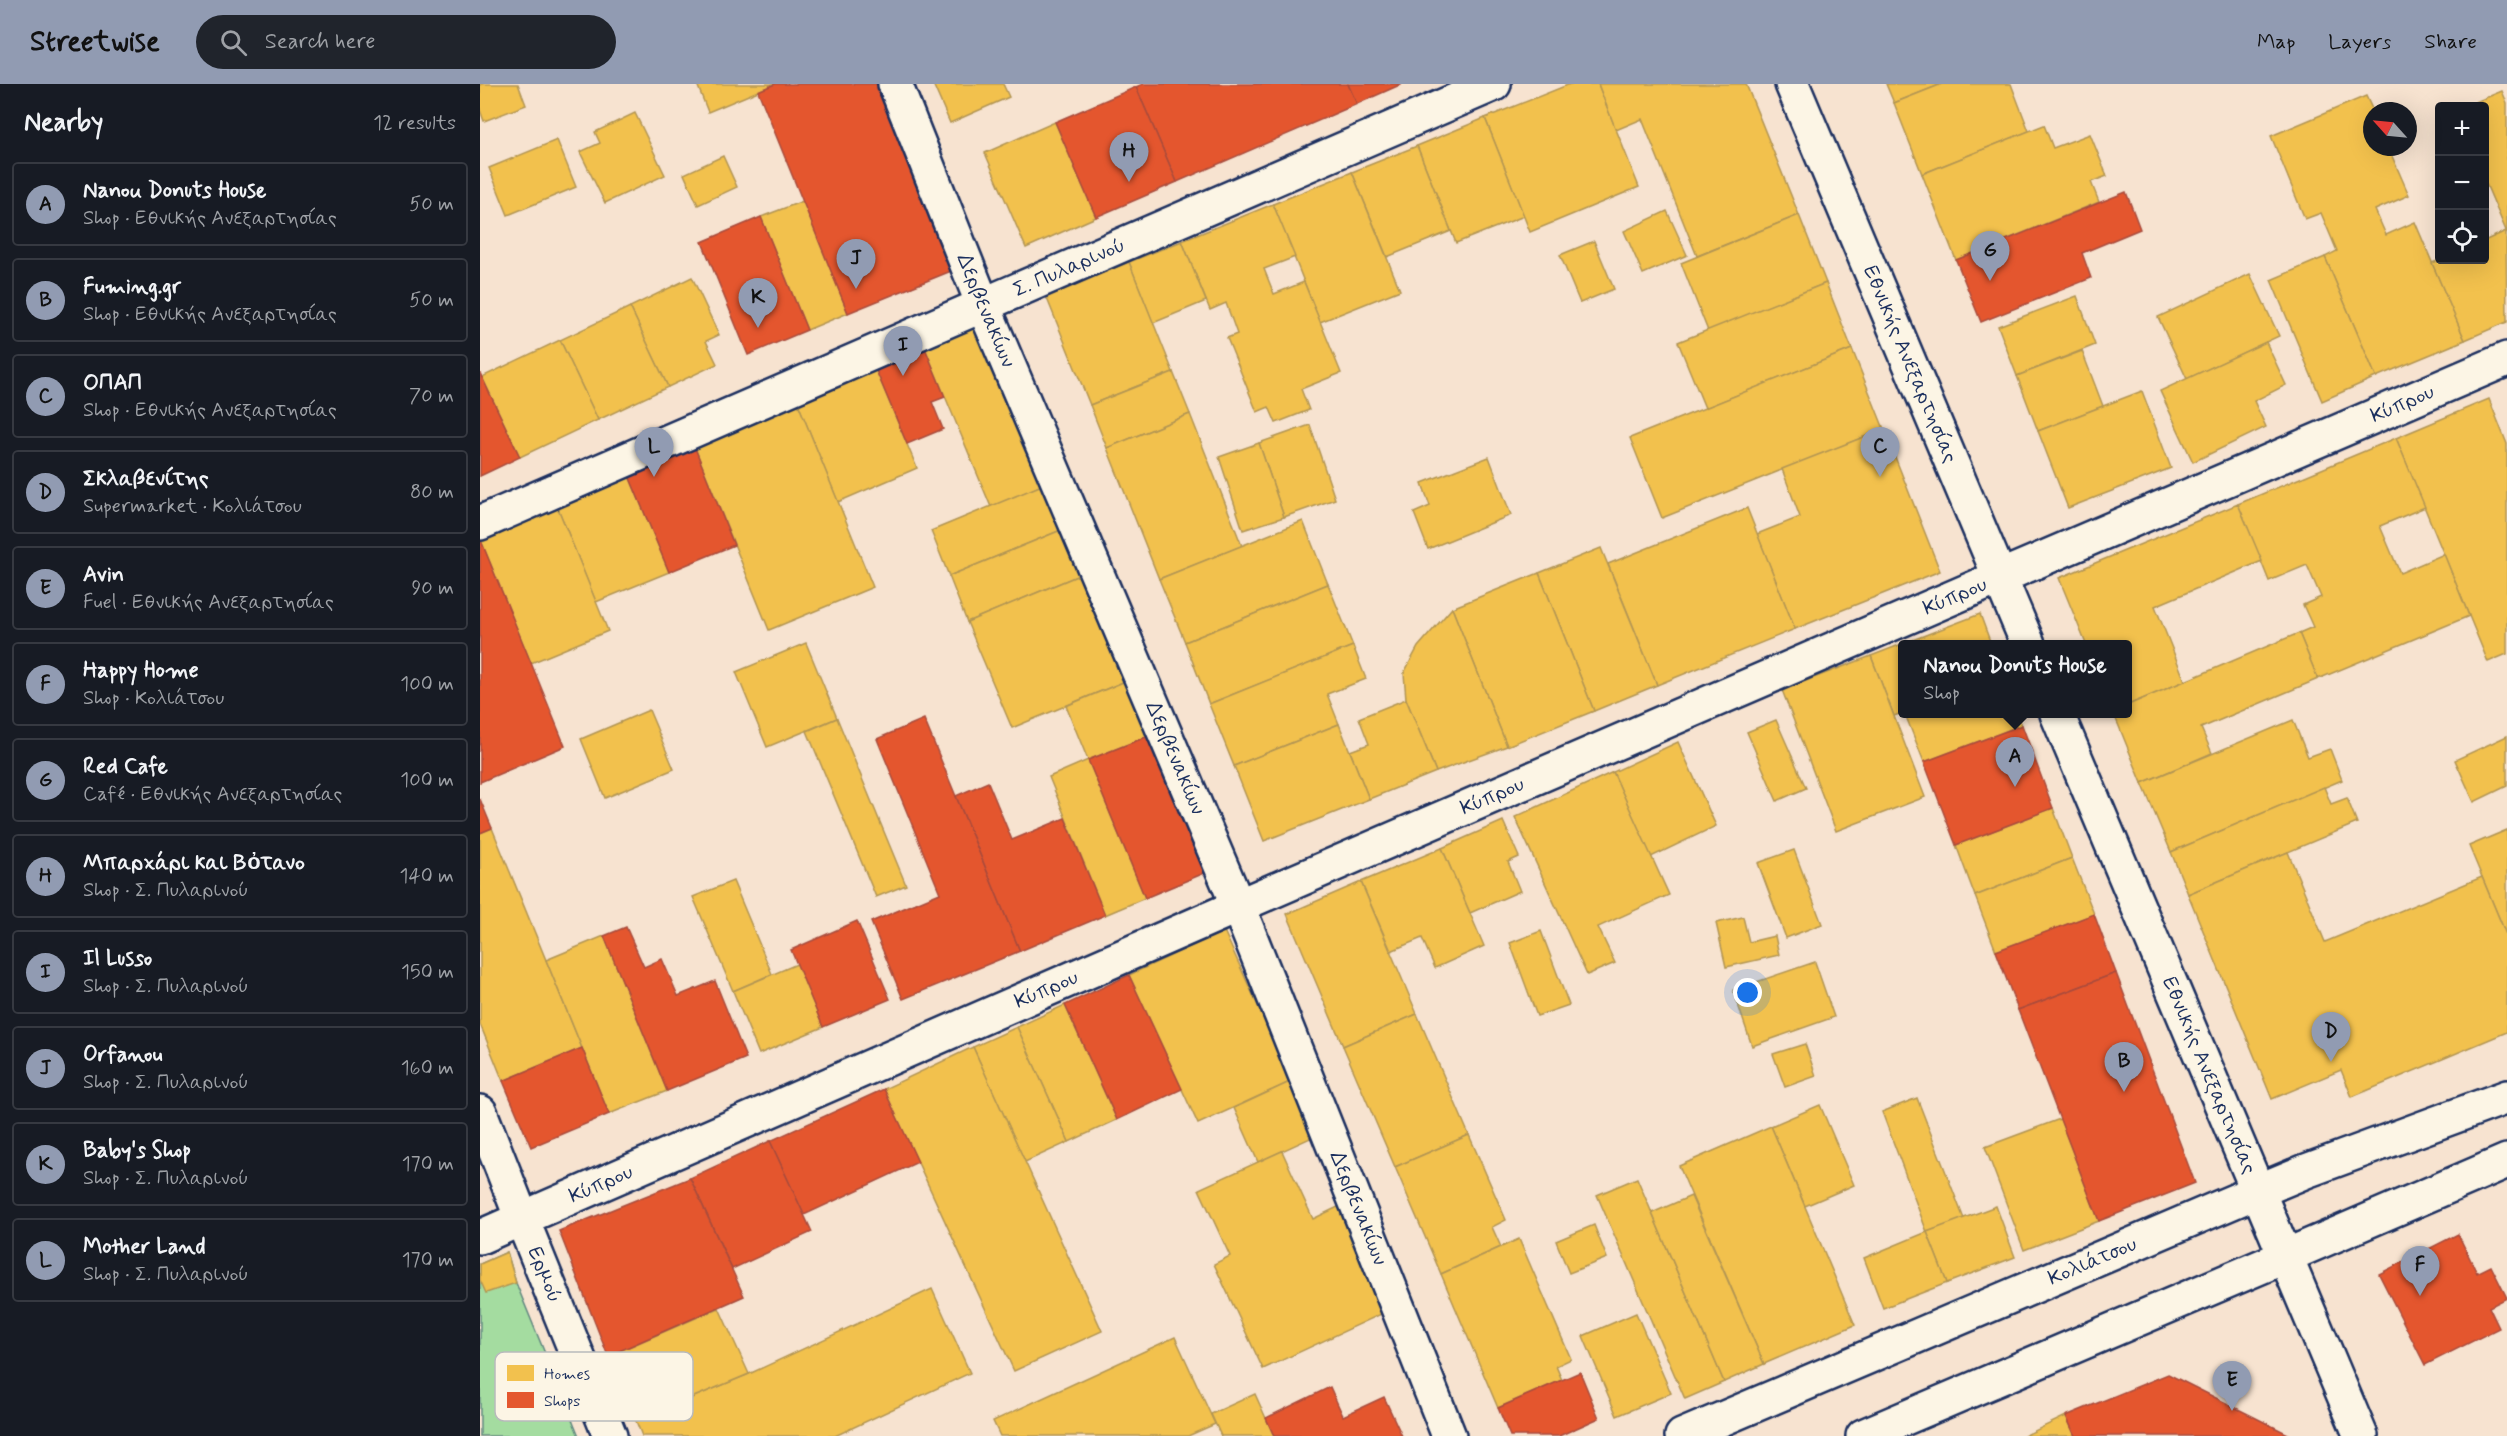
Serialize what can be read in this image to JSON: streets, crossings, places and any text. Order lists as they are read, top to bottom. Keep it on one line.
{"streets":{"street":["Σ. Πυλαρινού","Δερβενακίων","Εθνικής Ανεξαρτησίας","Κύπρου","Κολιάτσου","Ερμού"]},"crossings":[["Σ. Πυλαρινού","Δερβενακίων"],["Δερβενακίων","Κύπρου"],["Εθνικής Ανεξαρτησίας","Κύπρου"],["Εθνικής Ανεξαρτησίας","Κολιάτσου"],["Κύπρου","Ερμού"]],"legend":["Homes","Shops"],"north":"top left","page":{"header":"Streetwise","search":"Search here","nav":["Map","Layers","Share"],"heading":["Nearby","12 results"],"map_buttons":["+","−"],"pins":["H","G","J","K","I","C","L","A","D","B","F","E"],"list":[{"mark":"A","name":"Nanou Donuts House","note":"Shop · Εθνικής Ανεξαρτησίας","value":"50 m"},{"mark":"B","name":"Fuming.gr","note":"Shop · Εθνικής Ανεξαρτησίας","value":"50 m"},{"mark":"C","name":"ΟΠΑΠ","note":"Shop · Εθνικής Ανεξαρτησίας","value":"70 m"},{"mark":"D","name":"Σκλαβενίτης","note":"Supermarket · Κολιάτσου","value":"80 m"},{"mark":"E","name":"Avin","note":"Fuel · Εθνικής Ανεξαρτησίας","value":"90 m"},{"mark":"F","name":"Happy Home","note":"Shop · Κολιάτσου","value":"100 m"},{"mark":"G","name":"Red Cafe","note":"Café · Εθνικής Ανεξαρτησίας","value":"100 m"},{"mark":"H","name":"Μπαρχάρι και Βὀτανο","note":"Shop · Σ. Πυλαρινού","value":"140 m"},{"mark":"I","name":"Il Lusso","note":"Shop · Σ. Πυλαρινού","value":"150 m"},{"mark":"J","name":"Orfanou","note":"Shop · Σ. Πυλαρινού","value":"160 m"},{"mark":"K","name":"Baby's Shop","note":"Shop · Σ. Πυλαρινού","value":"170 m"},{"mark":"L","name":"Mother Land","note":"Shop · Σ. Πυλαρινού","value":"170 m"}],"popup":["Nanou Donuts House","Shop"]}}
